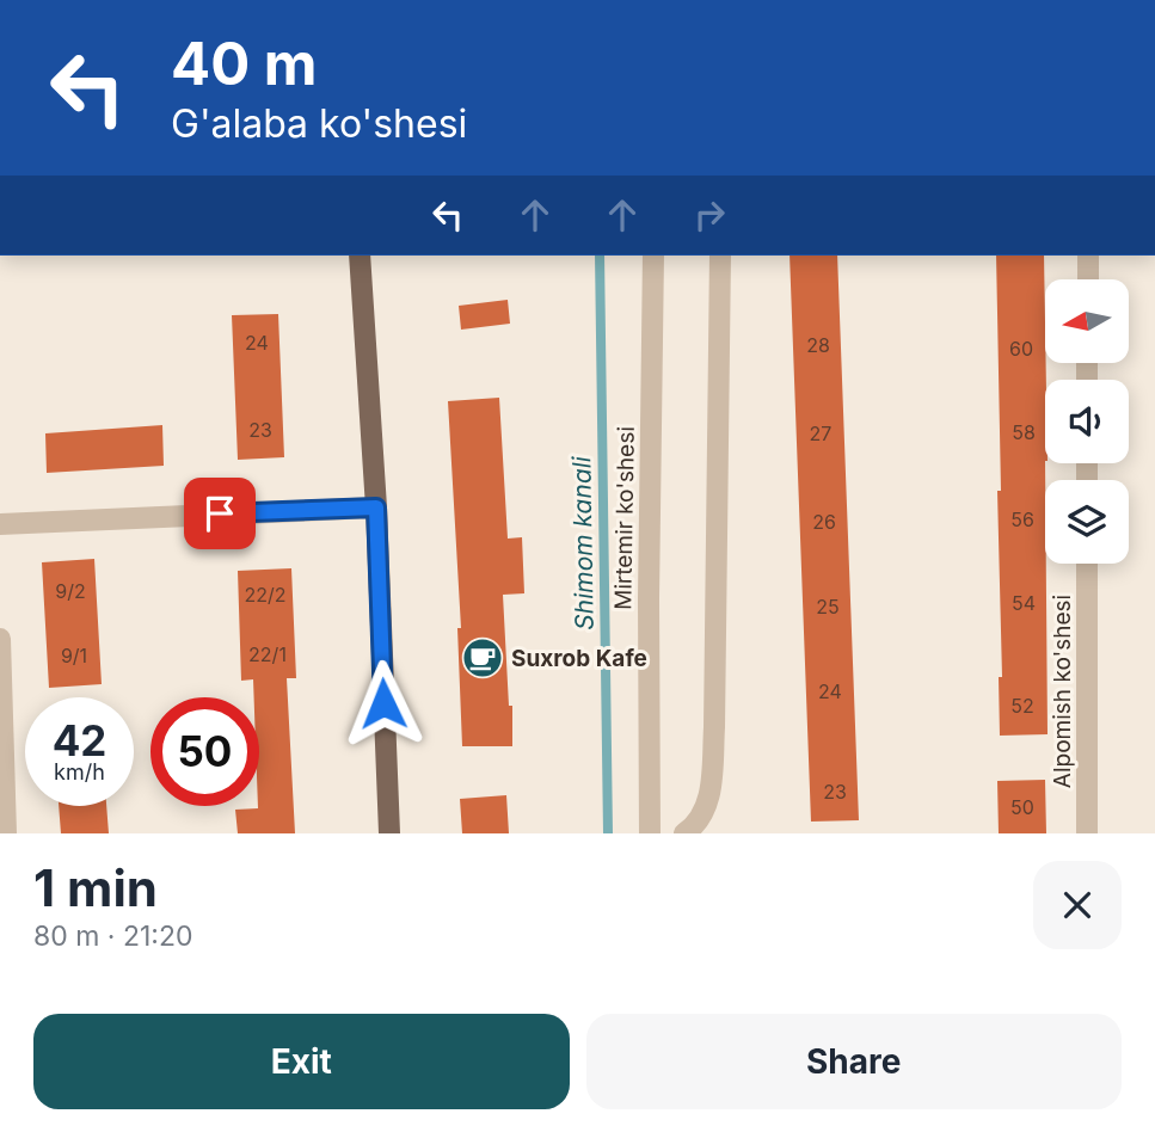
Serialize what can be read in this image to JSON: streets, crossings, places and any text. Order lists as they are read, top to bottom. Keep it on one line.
{"streets":{"street":["Mirtemir ko'shesi","Alpomish ko'shesi"]},"water":["Shimom kanali"],"places":{"cafe":["Suxrob Kafe"]},"house_numbers":["24","28","60","23","58","27","56","26","9/2","22/2","54","25","22/1","9/1","24","52","23","50"],"north":"left","page":{"turn":["40 m","G'alaba ko'shesi"],"speed":"42 km/h","limit":"50","heading":["1 min","80 m · 21:20"],"buttons":["Exit","Share"]}}
